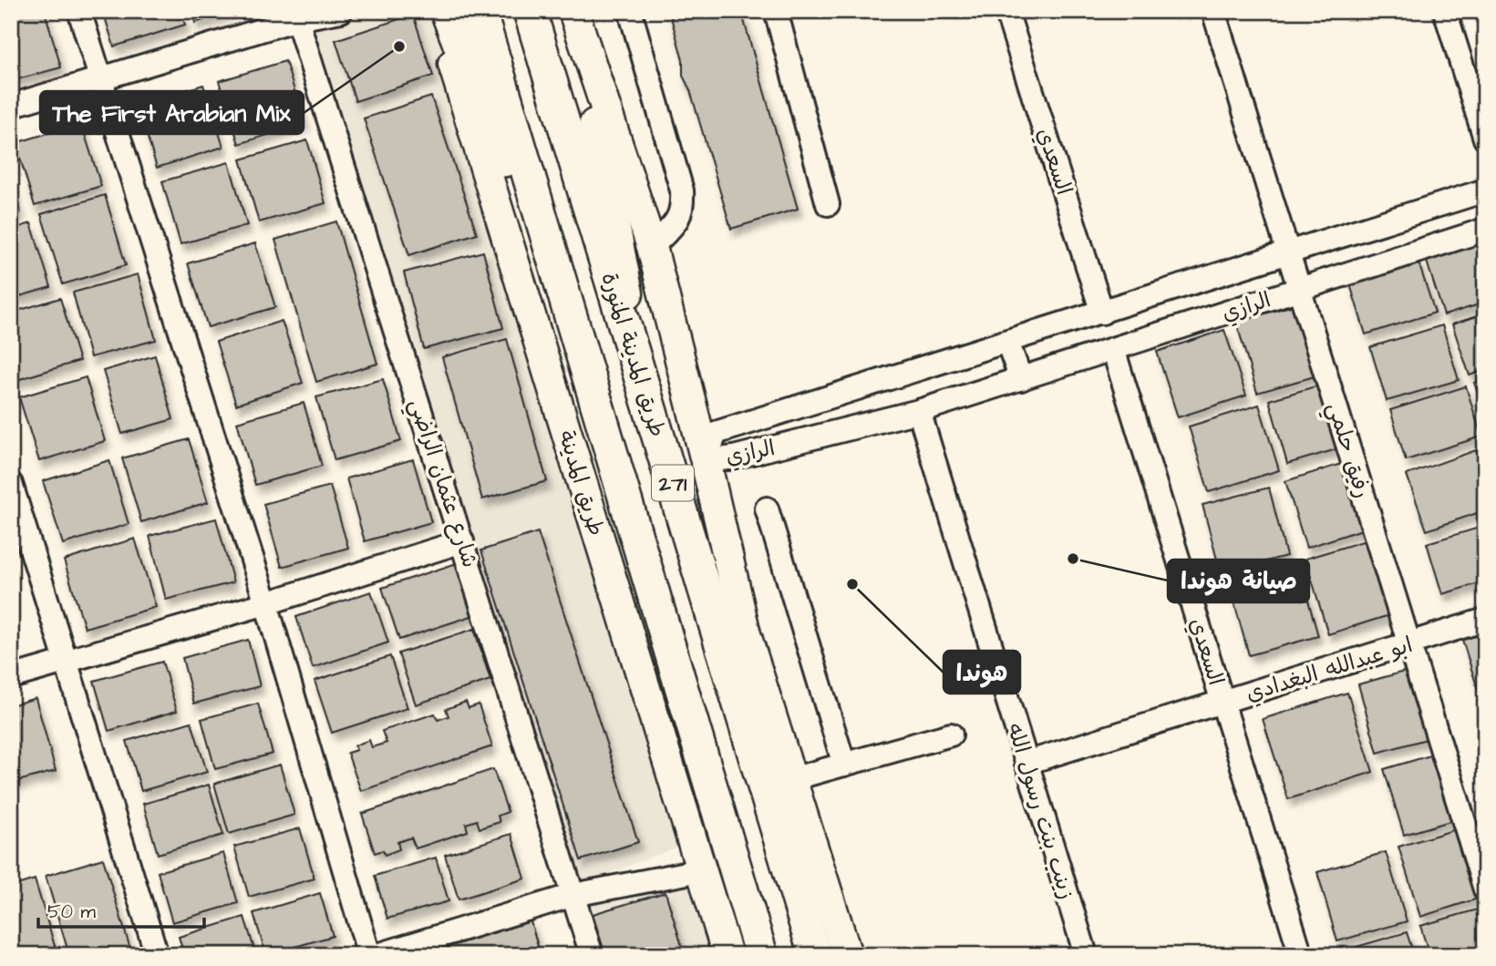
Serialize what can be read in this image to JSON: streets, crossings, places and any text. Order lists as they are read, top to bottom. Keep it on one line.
{"streets":{"highway":["طريق المدينة المنورة","271"],"main road":["طريق المدينة"],"street":["السعدي","الرازي","رفيق حلمي","شارع عثمان الراضي","ابو عبدالله البغدادي","زينب بنت رسول الله"]},"crossings":[["السعدي","الرازي"],["السعدي","ابو عبدالله البغدادي"],["الرازي","رفيق حلمي"],["الرازي","زينب بنت رسول الله"],["رفيق حلمي","ابو عبدالله البغدادي"],["ابو عبدالله البغدادي","زينب بنت رسول الله"]],"places":["The First Arabian Mix","صيانة هوندا","هوندا"],"scale_bar":"50 m"}
